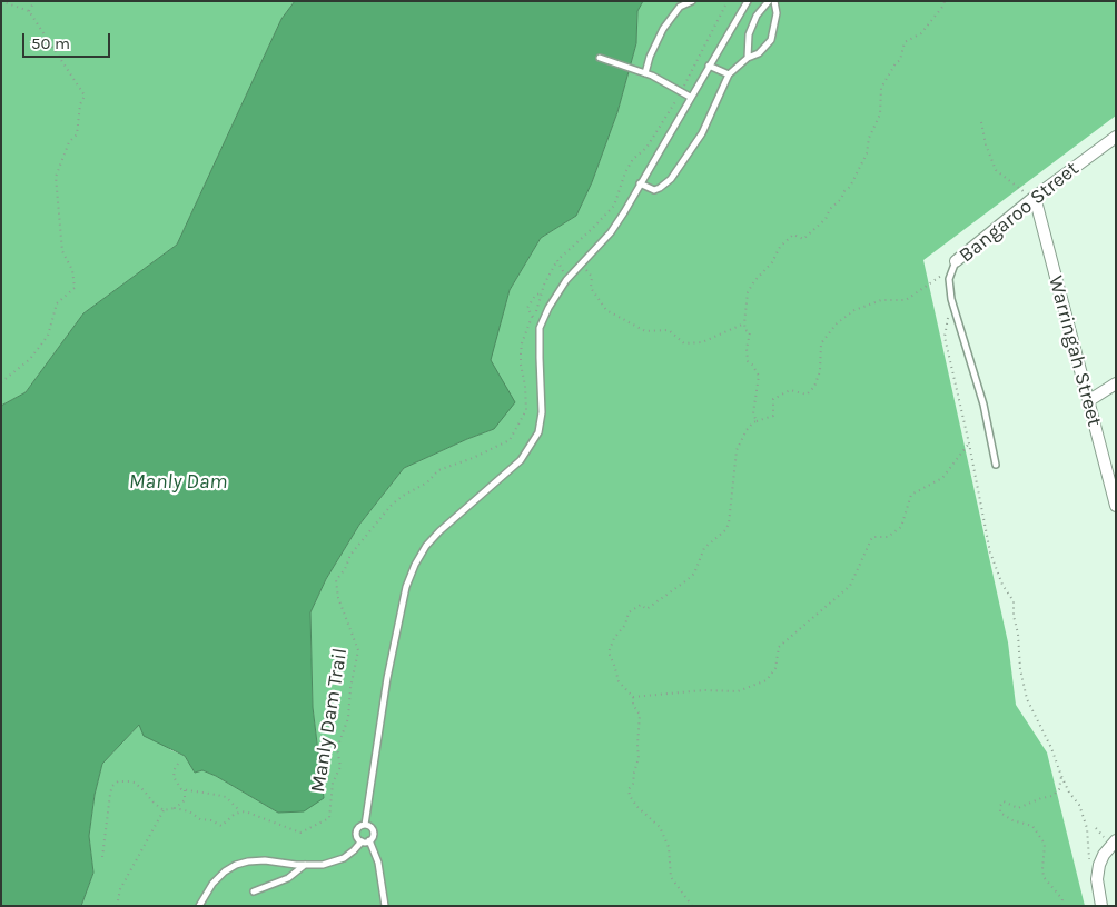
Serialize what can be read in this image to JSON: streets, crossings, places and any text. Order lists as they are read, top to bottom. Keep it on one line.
{"streets":{"street":["Bangaroo Street","Warringah Street"],"path":["Manly Dam Trail"]},"crossings":[["Bangaroo Street","Warringah Street"]],"water":["Manly Dam"],"scale_bar":"50 m"}
